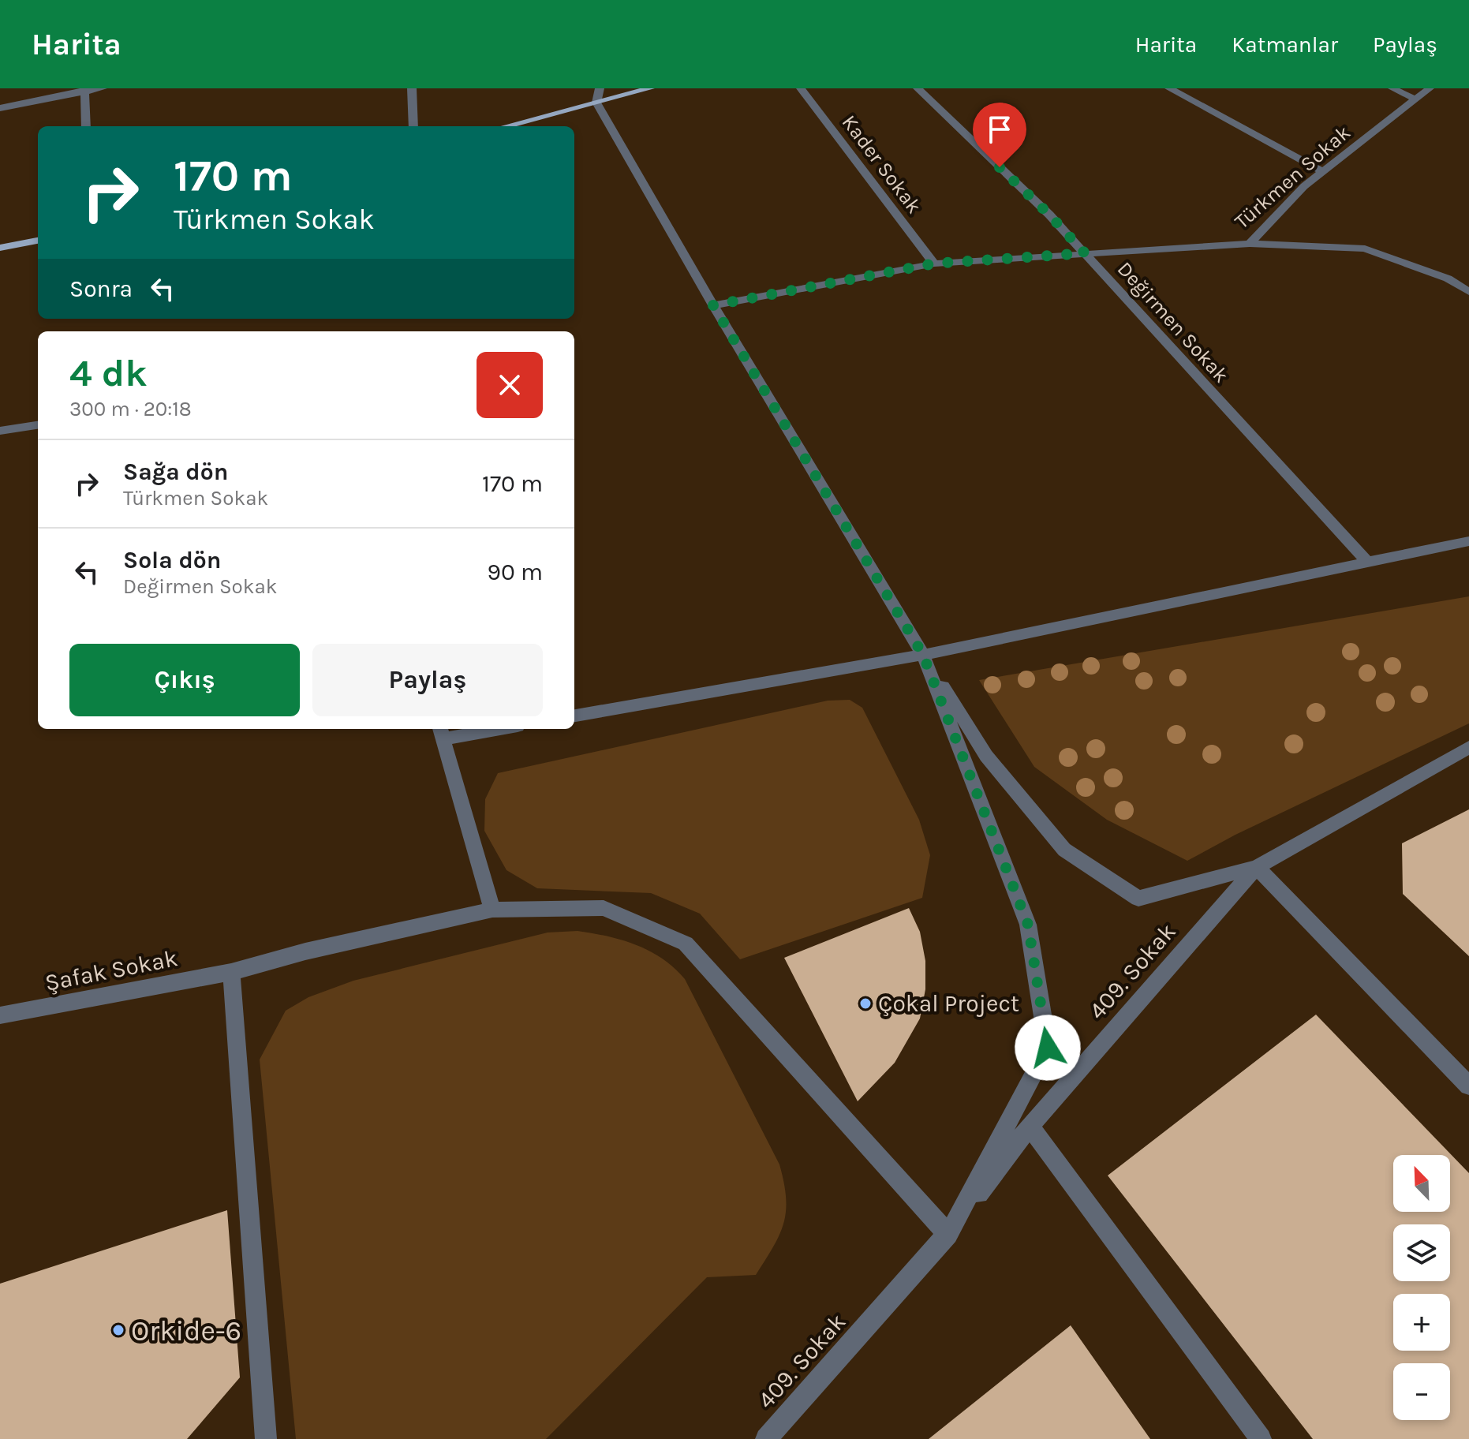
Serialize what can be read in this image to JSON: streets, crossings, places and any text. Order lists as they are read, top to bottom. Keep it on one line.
{"streets":{"street":["Kader Sokak","Türkmen Sokak","Değirmen Sokak","Şafak Sokak","409. Sokak"]},"crossings":[["Kader Sokak","Türkmen Sokak"],["Türkmen Sokak","Değirmen Sokak"],["Şafak Sokak","409. Sokak"]],"places":["Çokal Project","Orkide-6"],"north":"top left","page":{"header":"Harita","nav":["Harita","Katmanlar","Paylaş"],"turn":["170 m","Türkmen Sokak"],"then":"Sonra","heading":["4 dk","300 m · 20:18"],"list":[{"name":"Sağa dön","note":"Türkmen Sokak","value":"170 m"},{"name":"Sola dön","note":"Değirmen Sokak","value":"90 m"}],"buttons":["Çıkış","Paylaş"],"map_buttons":["+","−"]}}
